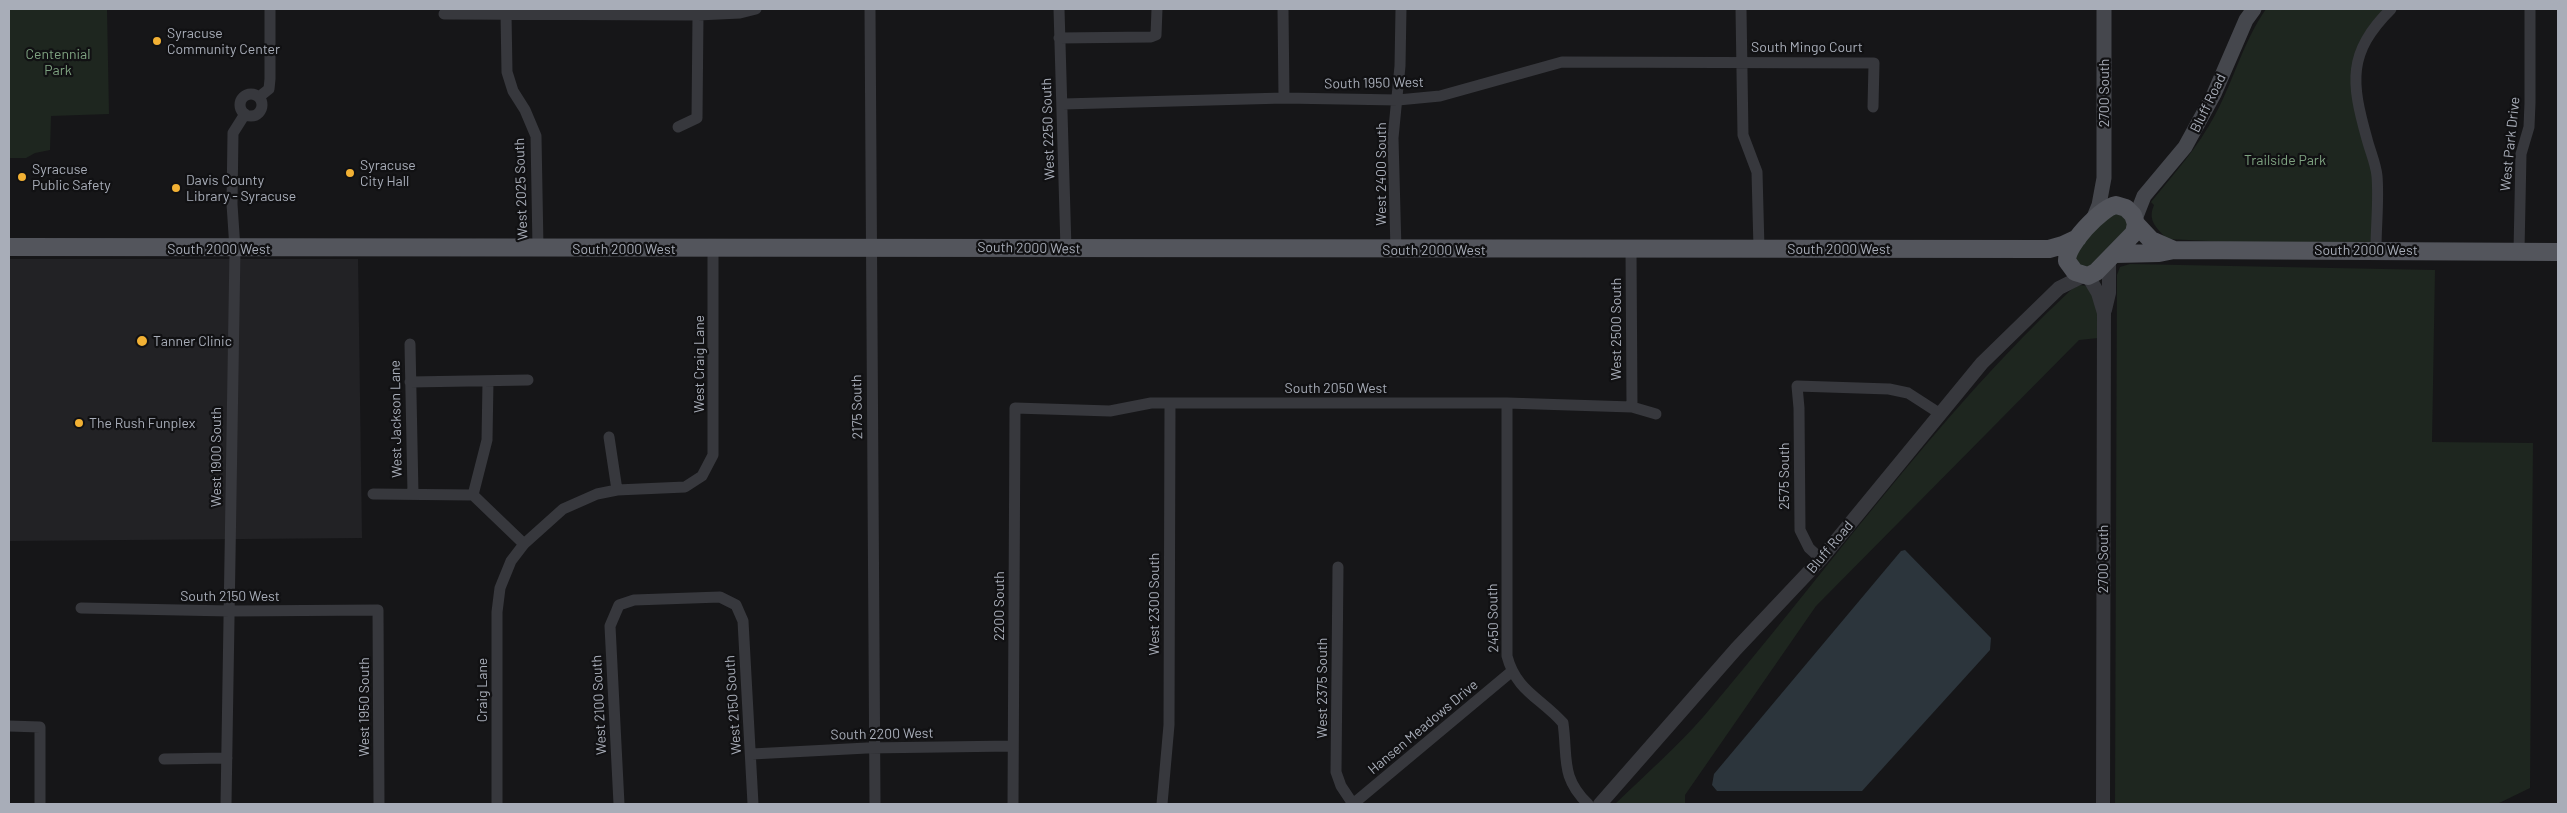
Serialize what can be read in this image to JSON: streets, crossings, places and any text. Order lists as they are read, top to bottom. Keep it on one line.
{"streets":{"main road":["2700 South","Bluff Road","South 2000 West"],"street":["South Mingo Court","South 1950 West","West 2250 South","West Park Drive","West 2400 South","West 2025 South","West 2500 South","West Craig Lane","South 2050 West","2175 South","West Jackson Lane","West 1900 South","2575 South","South 2150 West","West 2300 South","2200 South","2450 South","West 2375 South","Craig Lane","West 2100 South","West 2150 South","West 1950 South","Hansen Meadows Drive","South 2200 West"]},"crossings":[["South Mingo Court","South 1950 West"],["South 1950 West","West 2250 South"],["South 1950 West","West 2400 South"],["2700 South","Bluff Road"],["2700 South","South 2000 West"],["Bluff Road","South 2000 West"],["Bluff Road","2575 South"],["West 2250 South","South 2000 West"],["West Park Drive","South 2000 West"],["West 2400 South","South 2000 West"],["West 2025 South","South 2000 West"],["South 2000 West","West 2500 South"],["South 2000 West","West Craig Lane"],["South 2000 West","2175 South"],["South 2000 West","West 1900 South"],["West 2500 South","South 2050 West"],["South 2050 West","West 2300 South"],["South 2050 West","2200 South"],["South 2050 West","2450 South"],["2175 South","South 2200 West"],["West 1900 South","South 2150 West"],["South 2150 West","West 1950 South"],["2200 South","South 2200 West"],["2450 South","Hansen Meadows Drive"],["West 2375 South","Hansen Meadows Drive"],["West 2100 South","West 2150 South"],["West 2150 South","South 2200 West"]],"parks":["Centennial Park","Trailside Park"],"places":["Syracuse Community Center","Syracuse City Hall","Syracuse Public Safety","Davis County Library - Syracuse","Tanner Clinic","The Rush Funplex"]}
